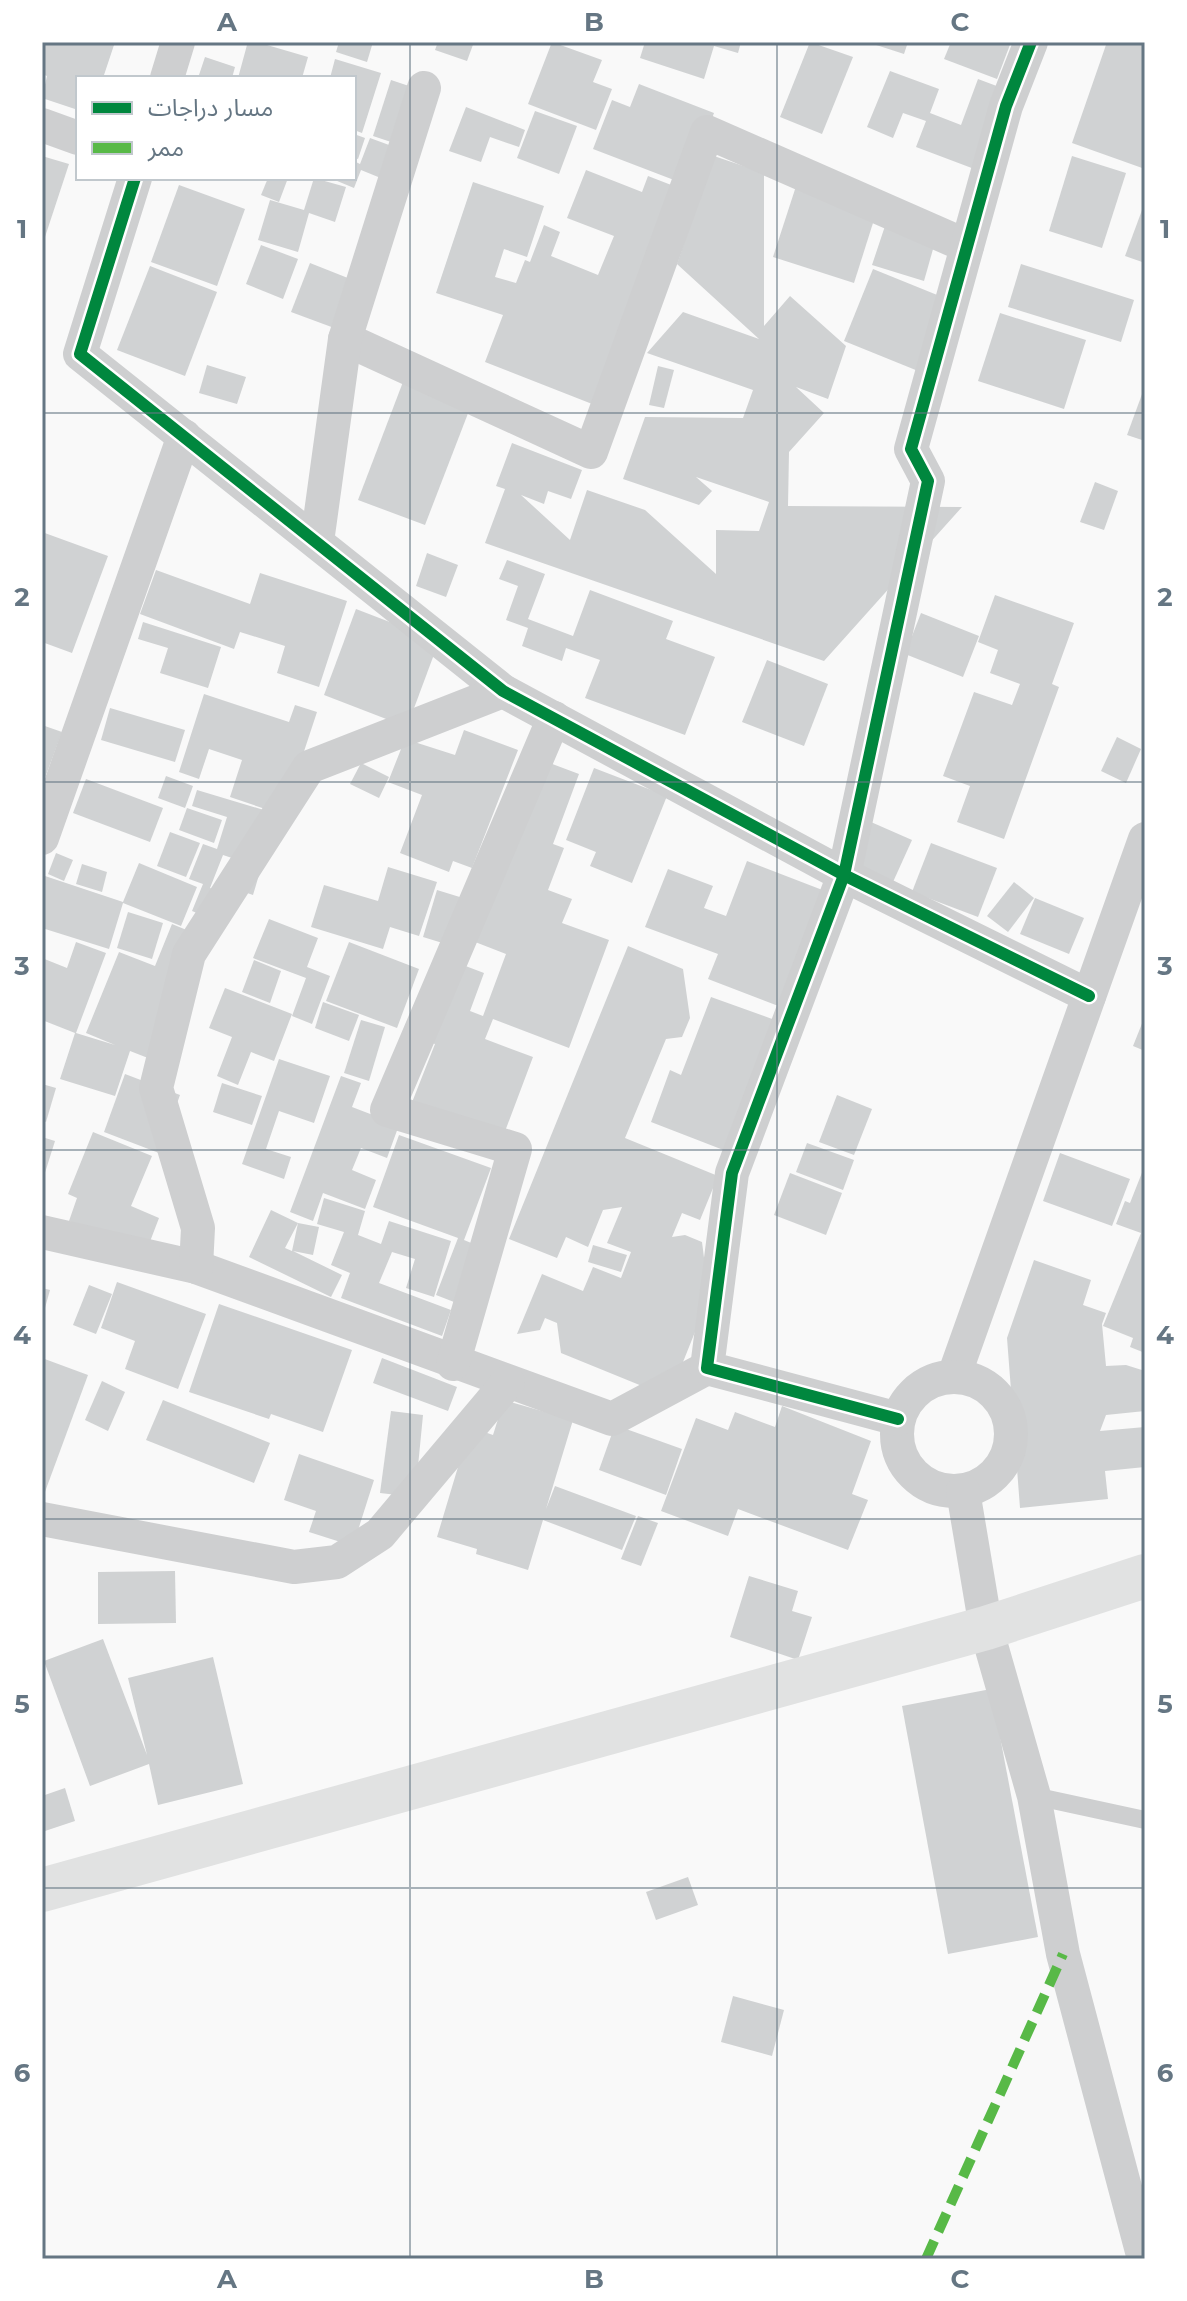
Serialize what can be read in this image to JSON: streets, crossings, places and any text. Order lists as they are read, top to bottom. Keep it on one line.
{"legend":["مسار دراجات","ممر"],"grid":{"columns":["A","B","C"],"rows":["1","2","3","4","5","6"]}}
